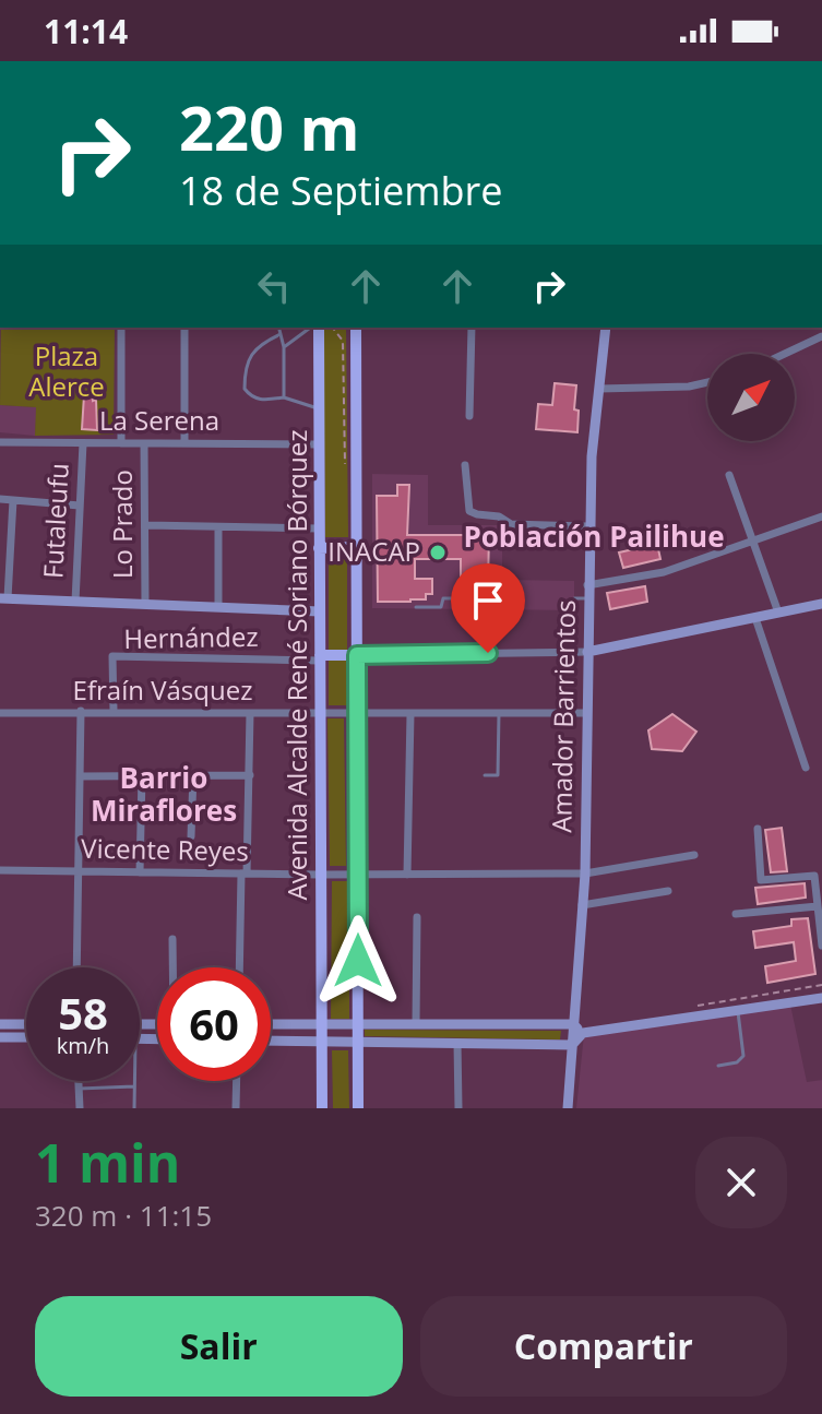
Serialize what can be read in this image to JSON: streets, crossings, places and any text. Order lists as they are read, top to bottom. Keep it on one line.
{"streets":{"main road":["Avenida Alcalde René Soriano Bórquez"],"street":["La Serena","Futaleufu","Lo Prado","Hernández","Efraín Vásquez","Amador Barrientos","Vicente Reyes"]},"crossings":[["La Serena","Futaleufu"],["La Serena","Lo Prado"],["La Serena","Avenida Alcalde René Soriano Bórquez"],["Hernández","Avenida Alcalde René Soriano Bórquez"],["Hernández","Efraín Vásquez"],["Avenida Alcalde René Soriano Bórquez","Efraín Vásquez"],["Avenida Alcalde René Soriano Bórquez","Vicente Reyes"],["Efraín Vásquez","Amador Barrientos"],["Amador Barrientos","Vicente Reyes"]],"districts":["Población Pailihue","Barrio Miraflores"],"parks":["Plaza Alerce"],"places":["INACAP"],"north":"top right","page":{"status":"11:14","turn":["220 m","18 de Septiembre"],"speed":"58 km/h","limit":"60","heading":["1 min","320 m · 11:15"],"buttons":["Salir","Compartir"]}}
